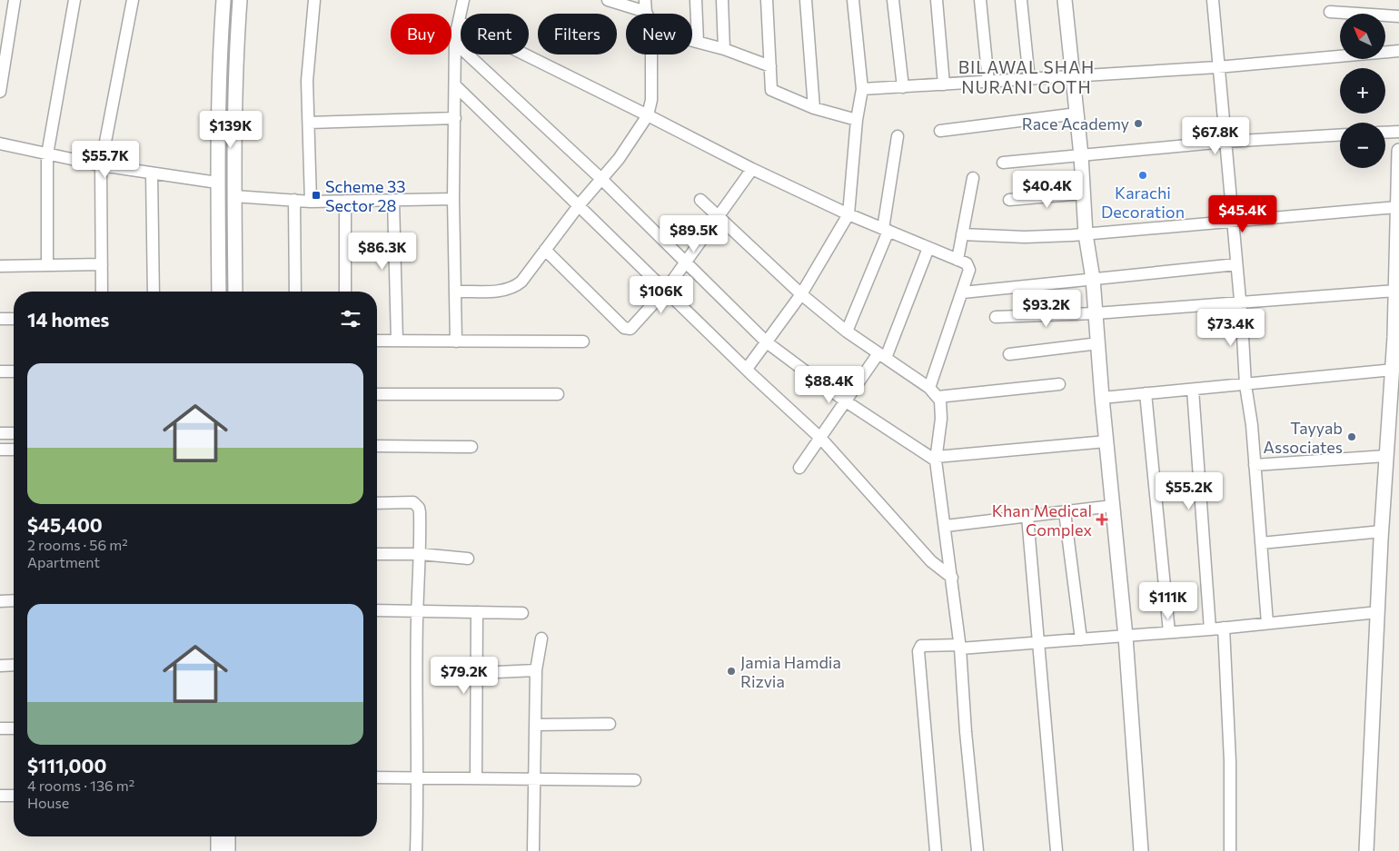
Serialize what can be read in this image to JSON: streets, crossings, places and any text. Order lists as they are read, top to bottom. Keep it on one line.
{"districts":["BILAWAL SHAH NURANI GOTH"],"places":{"other":["Race Academy","Karachi Decoration","Tayyab Associates","Jamia Hamdia Rizvia"],"transit":["Scheme 33 Sector 28"],"health":["Khan Medical Complex"]},"north":"top left","page":{"map_buttons":["+","−"],"chip":["Buy","Rent","Filters","New"],"price":["$139K","$67.8K","$55.7K","$40.4K","$45.4K","$89.5K","$86.3K","$106K","$93.2K","$73.4K","$88.4K","$55.2K","$111K","$79.2K"],"heading":"14 homes","list":[{"name":"$45,400","note":"2 rooms · 56 m² · Apartment"},{"name":"$111,000","note":"4 rooms · 136 m² · House"}]}}
